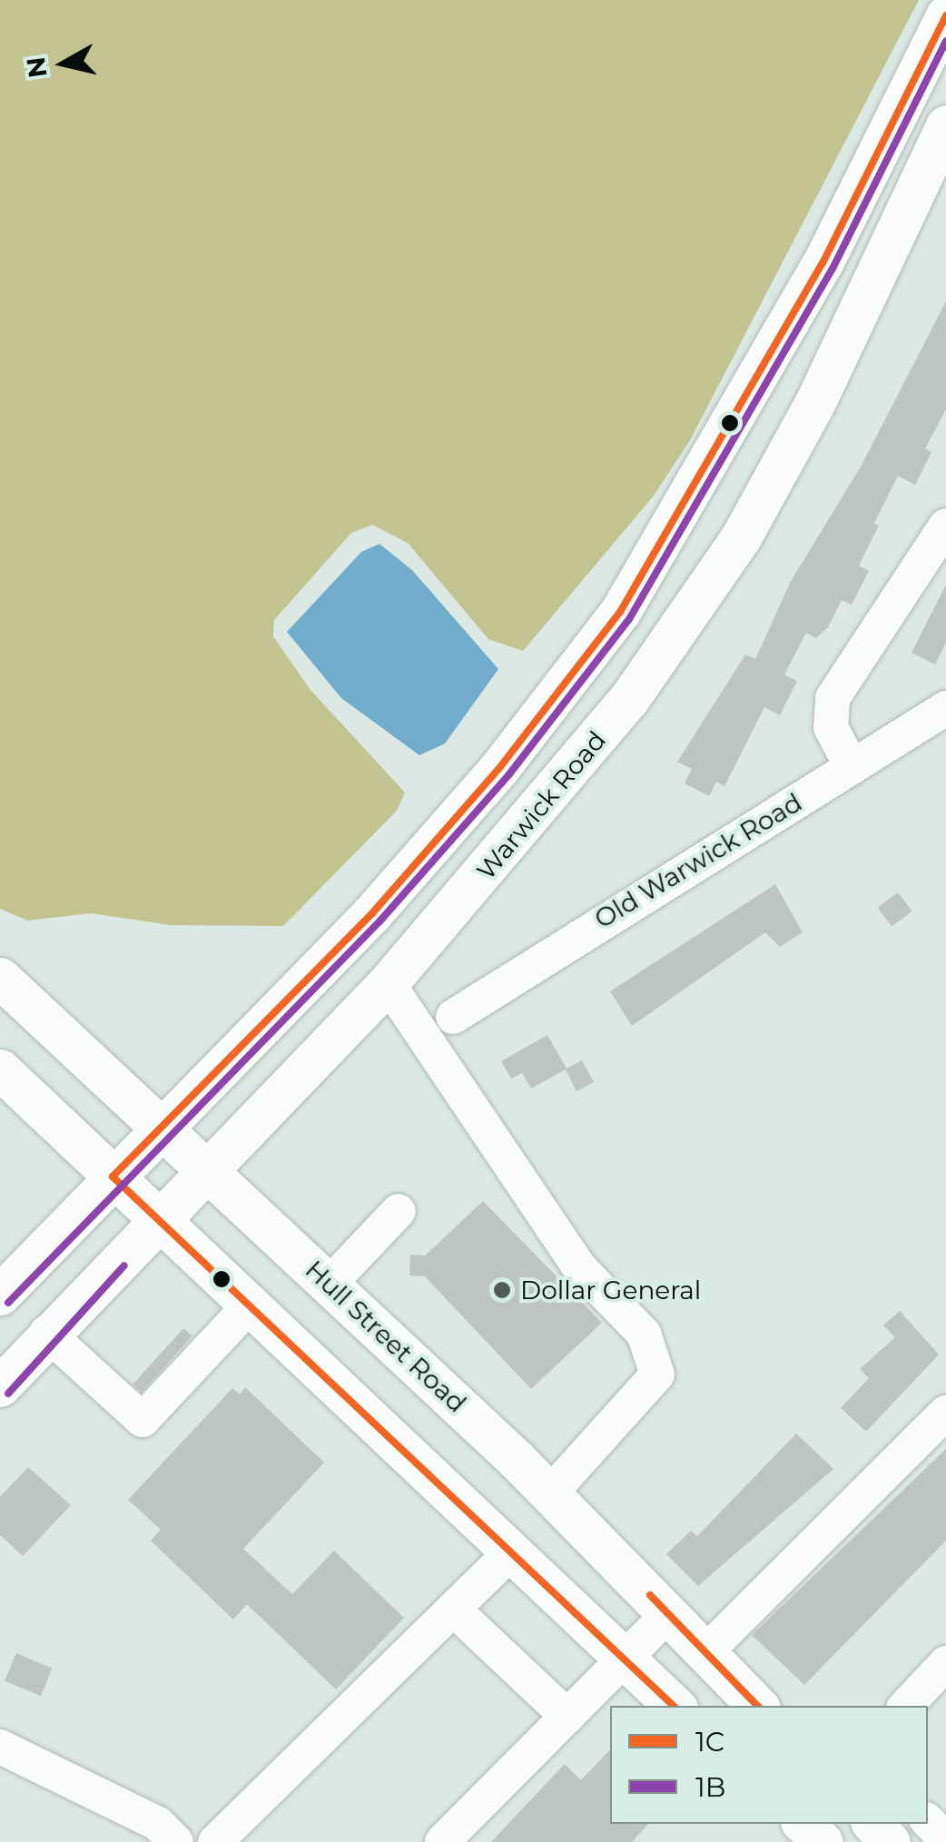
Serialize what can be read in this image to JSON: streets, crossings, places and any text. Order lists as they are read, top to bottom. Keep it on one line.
{"streets":{"main road":["Warwick Road","Hull Street Road"],"street":["Old Warwick Road"]},"crossings":[["Warwick Road","Hull Street Road"]],"places":["Dollar General"],"lines":["transit line 1C","transit line 1B"],"legend":["1C","1B"],"north":"left"}
